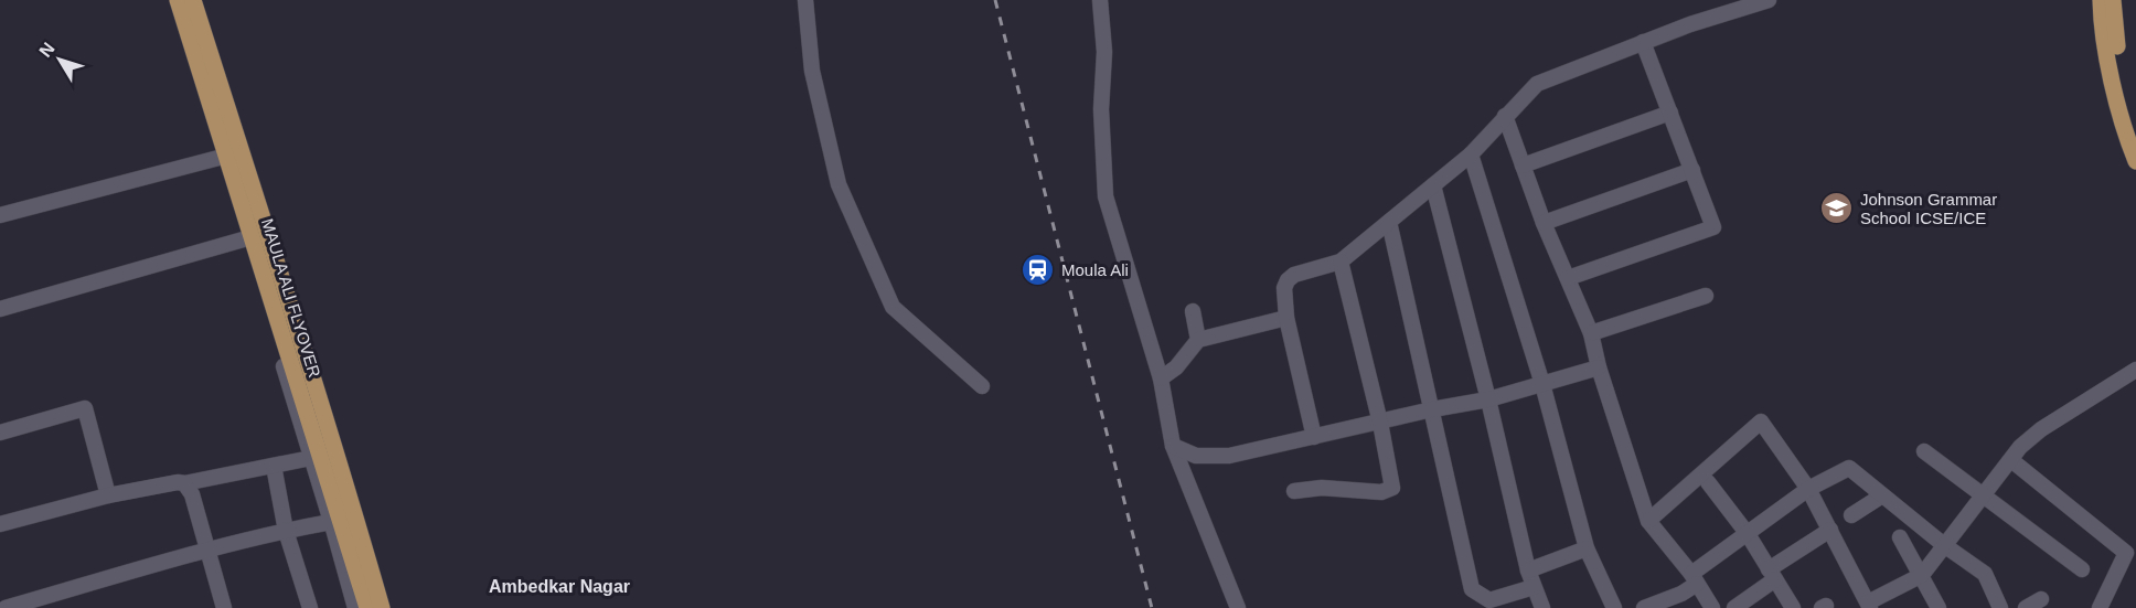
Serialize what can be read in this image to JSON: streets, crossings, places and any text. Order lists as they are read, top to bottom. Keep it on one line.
{"streets":{"main road":["MAULA ALI FLYOVER"]},"districts":["Ambedkar Nagar"],"places":{"school or university":["Johnson Grammar School ICSE/ICE"],"station":["Moula Ali"]},"north":"top left"}
